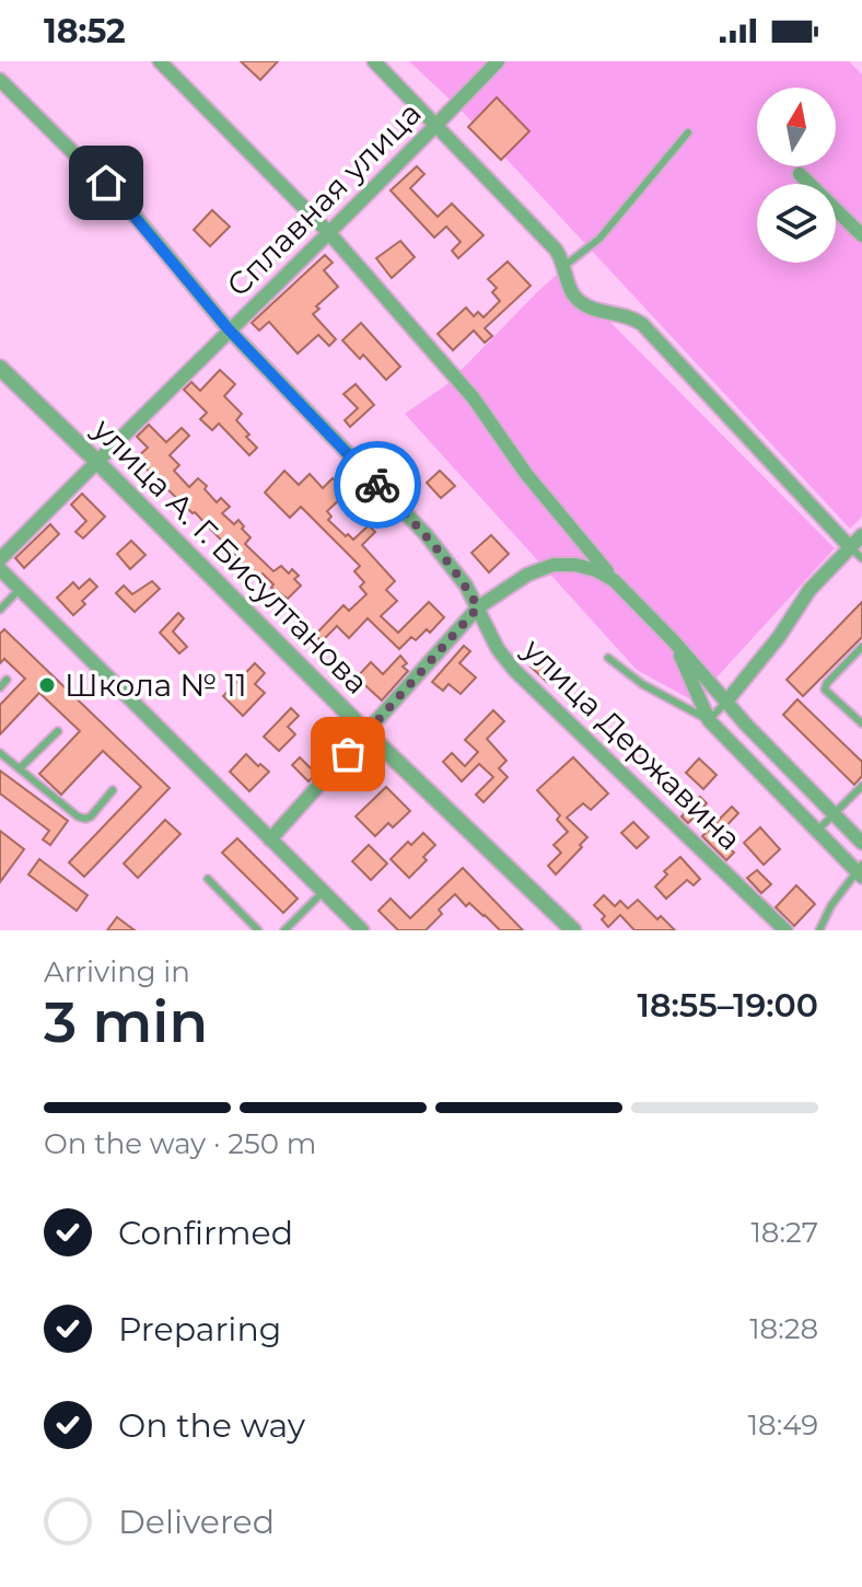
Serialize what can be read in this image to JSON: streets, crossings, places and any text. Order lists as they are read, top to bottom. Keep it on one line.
{"streets":{"street":["Сплавная улица","улица А. Г. Бисултанова","улица Державина"]},"crossings":[["Сплавная улица","улица А. Г. Бисултанова"],["Сплавная улица","улица Державина"]],"places":["Школа № 11"],"north":"top","page":{"status":"18:52","heading":["3 min","Arriving in","18:55–19:00"],"bar":"On the way · 250 m","list":[["Confirmed","18:27"],["Preparing","18:28"],["On the way","18:49"],"Delivered"]}}
